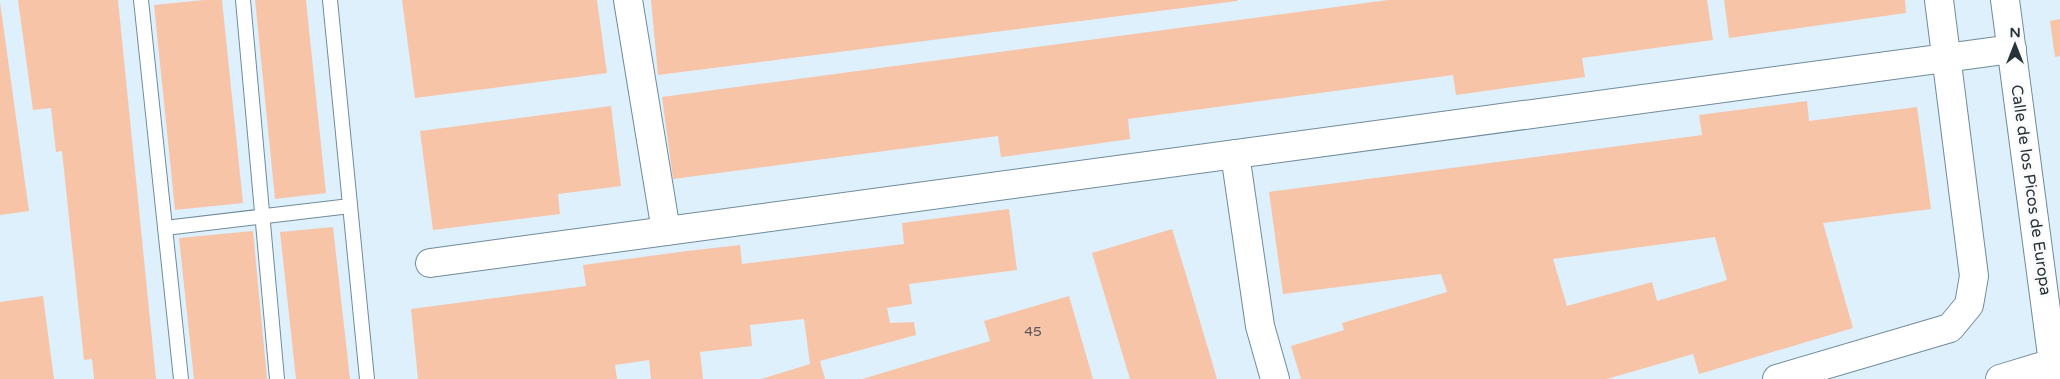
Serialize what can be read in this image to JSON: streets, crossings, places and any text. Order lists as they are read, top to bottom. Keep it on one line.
{"streets":{"street":["Calle de los Picos de Europa"]},"house_numbers":["45"],"north":"top"}
